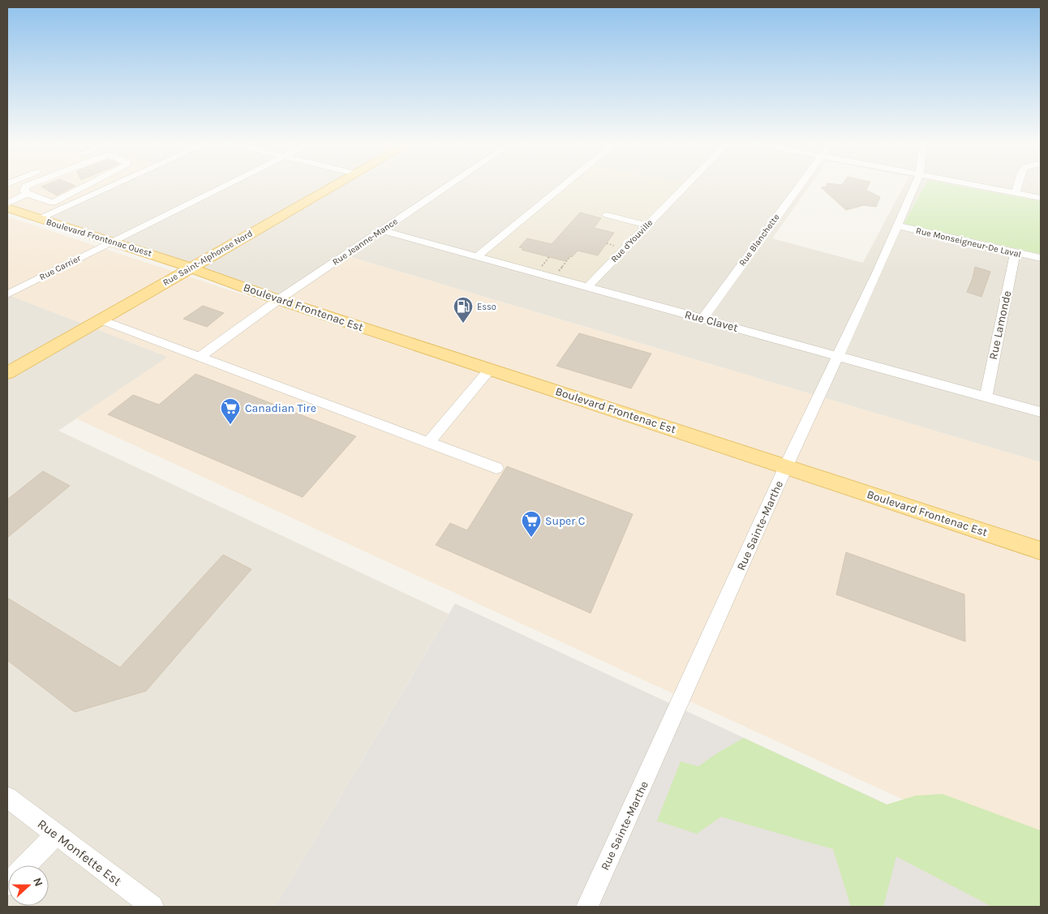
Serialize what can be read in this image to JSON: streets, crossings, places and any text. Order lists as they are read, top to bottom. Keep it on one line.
{"streets":{"main road":["Boulevard Frontenac Ouest","Rue Saint-Alphonse Nord","Boulevard Frontenac Est"],"street":["Rue Blanchette","Rue d'Youville","Rue Jeanne-Mance","Rue Monseigneur-De Laval","Rue Carrier","Rue Clavet","Rue Lamonde","Rue Sainte-Marthe","Rue Monfette Est"]},"crossings":[["Boulevard Frontenac Ouest","Rue Saint-Alphonse Nord"],["Boulevard Frontenac Ouest","Rue Carrier"],["Boulevard Frontenac Ouest","Boulevard Frontenac Est"],["Rue Blanchette","Rue Clavet"],["Rue d'Youville","Rue Clavet"],["Rue Jeanne-Mance","Boulevard Frontenac Est"],["Rue Jeanne-Mance","Rue Clavet"],["Rue Monseigneur-De Laval","Rue Lamonde"],["Rue Monseigneur-De Laval","Rue Sainte-Marthe"],["Rue Saint-Alphonse Nord","Boulevard Frontenac Est"],["Boulevard Frontenac Est","Rue Sainte-Marthe"],["Rue Clavet","Rue Lamonde"],["Rue Clavet","Rue Sainte-Marthe"]],"places":{"fuel station":["Esso"],"supermarket":["Canadian Tire","Super C"]},"north":"right"}
